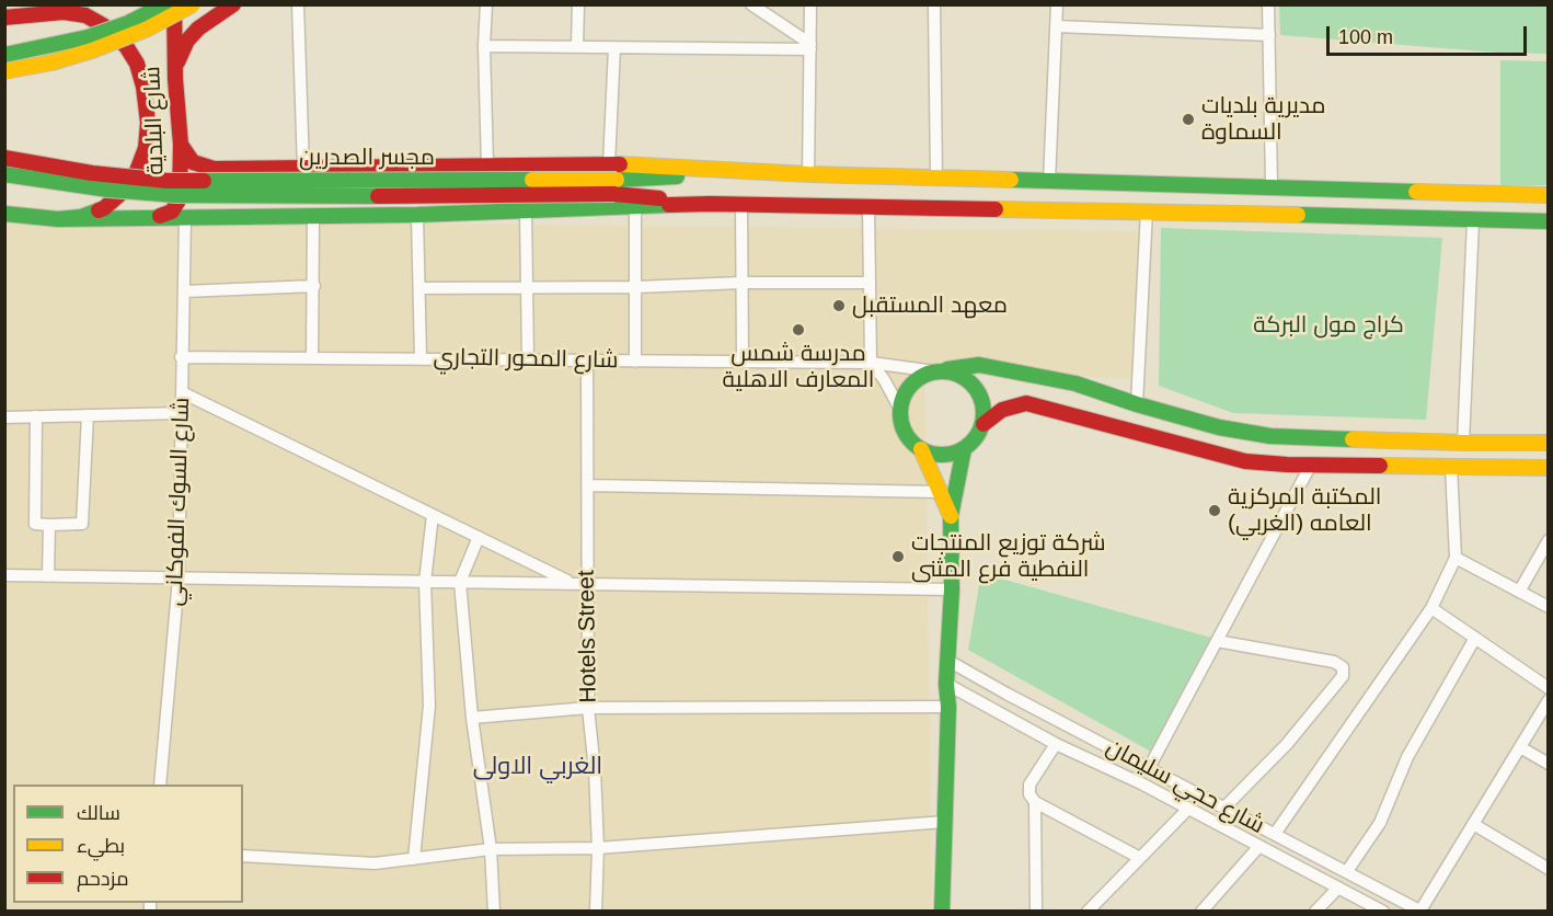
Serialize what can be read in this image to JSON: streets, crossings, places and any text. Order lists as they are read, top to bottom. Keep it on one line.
{"streets":{"main road":["شارع البلدية","مجسر الصدرين"],"street":["شارع المحور التجاري","شارع السوك الفوكاني","Hotels Street","شارع حجي سليمان"]},"crossings":[["شارع المحور التجاري","شارع السوك الفوكاني"],["شارع المحور التجاري","Hotels Street"]],"districts":["الغربي الاولى"],"parks":["كراج مول البركة"],"places":["مديرية بلديات السماوة","معهد المستقبل","مدرسة شمس المعارف الاهلية","المكتبة المركزية العامه (الغربي)","شركة توزيع المنتجات النفطية فرع المثنى"],"legend":["سالك","بطيء","مزدحم"],"scale_bar":"100 m"}
